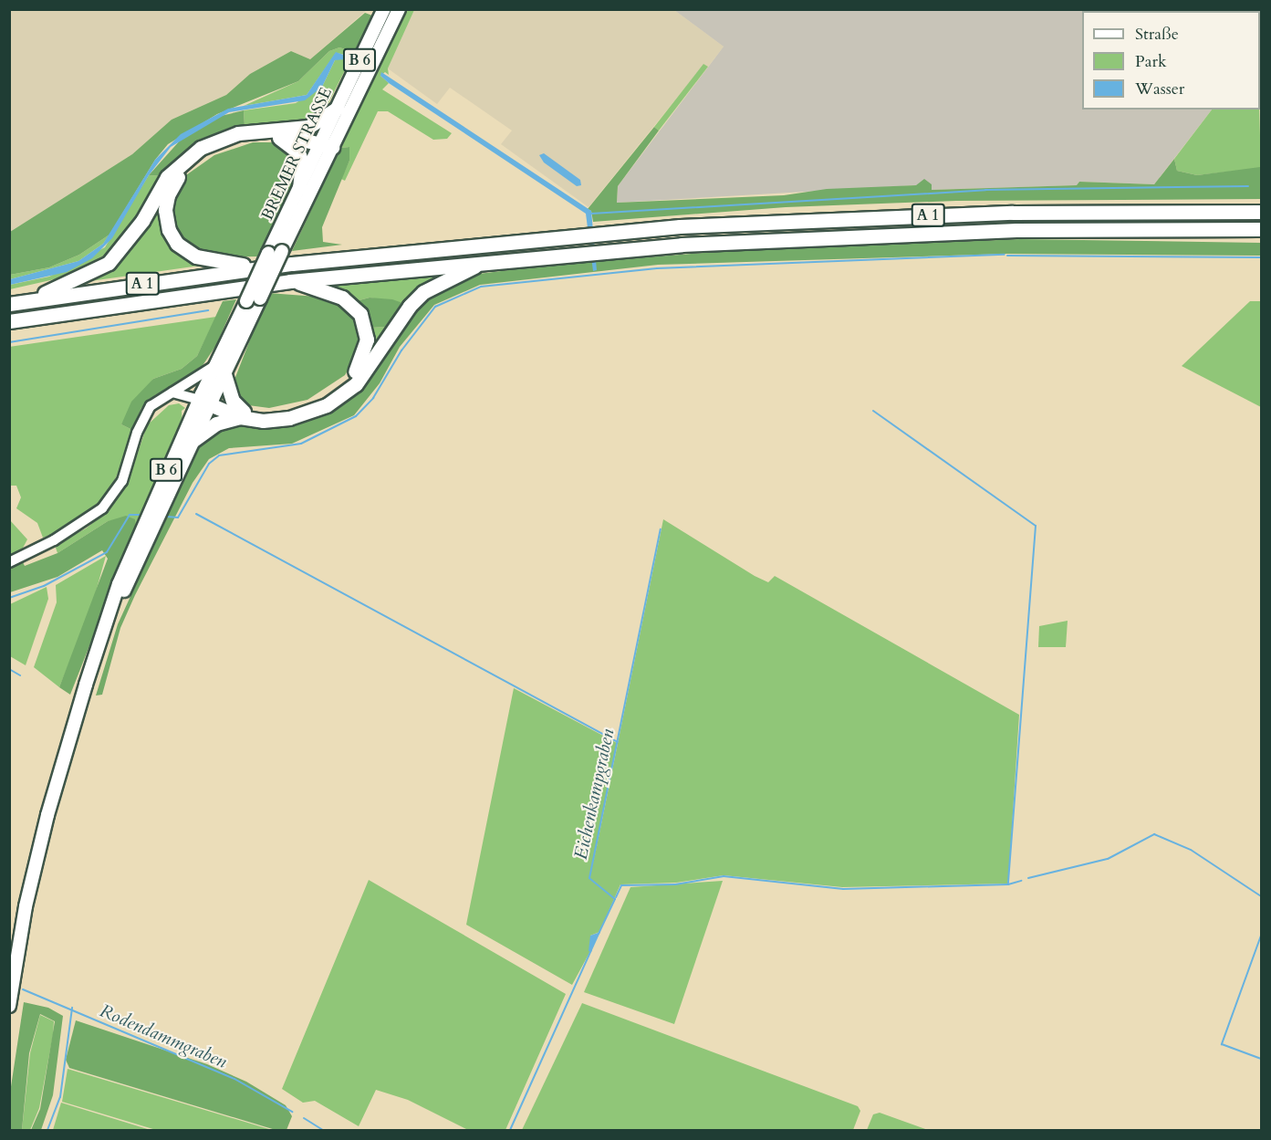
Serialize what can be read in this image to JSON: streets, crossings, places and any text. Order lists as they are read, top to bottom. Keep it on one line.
{"streets":{"highway":["A 1"],"main road":["B 6","BREMER STRASSE"]},"crossings":[["B 6","BREMER STRASSE"]],"water":["Eichenkampgraben","Rodendammgraben"],"legend":["Straße","Park","Wasser"]}
